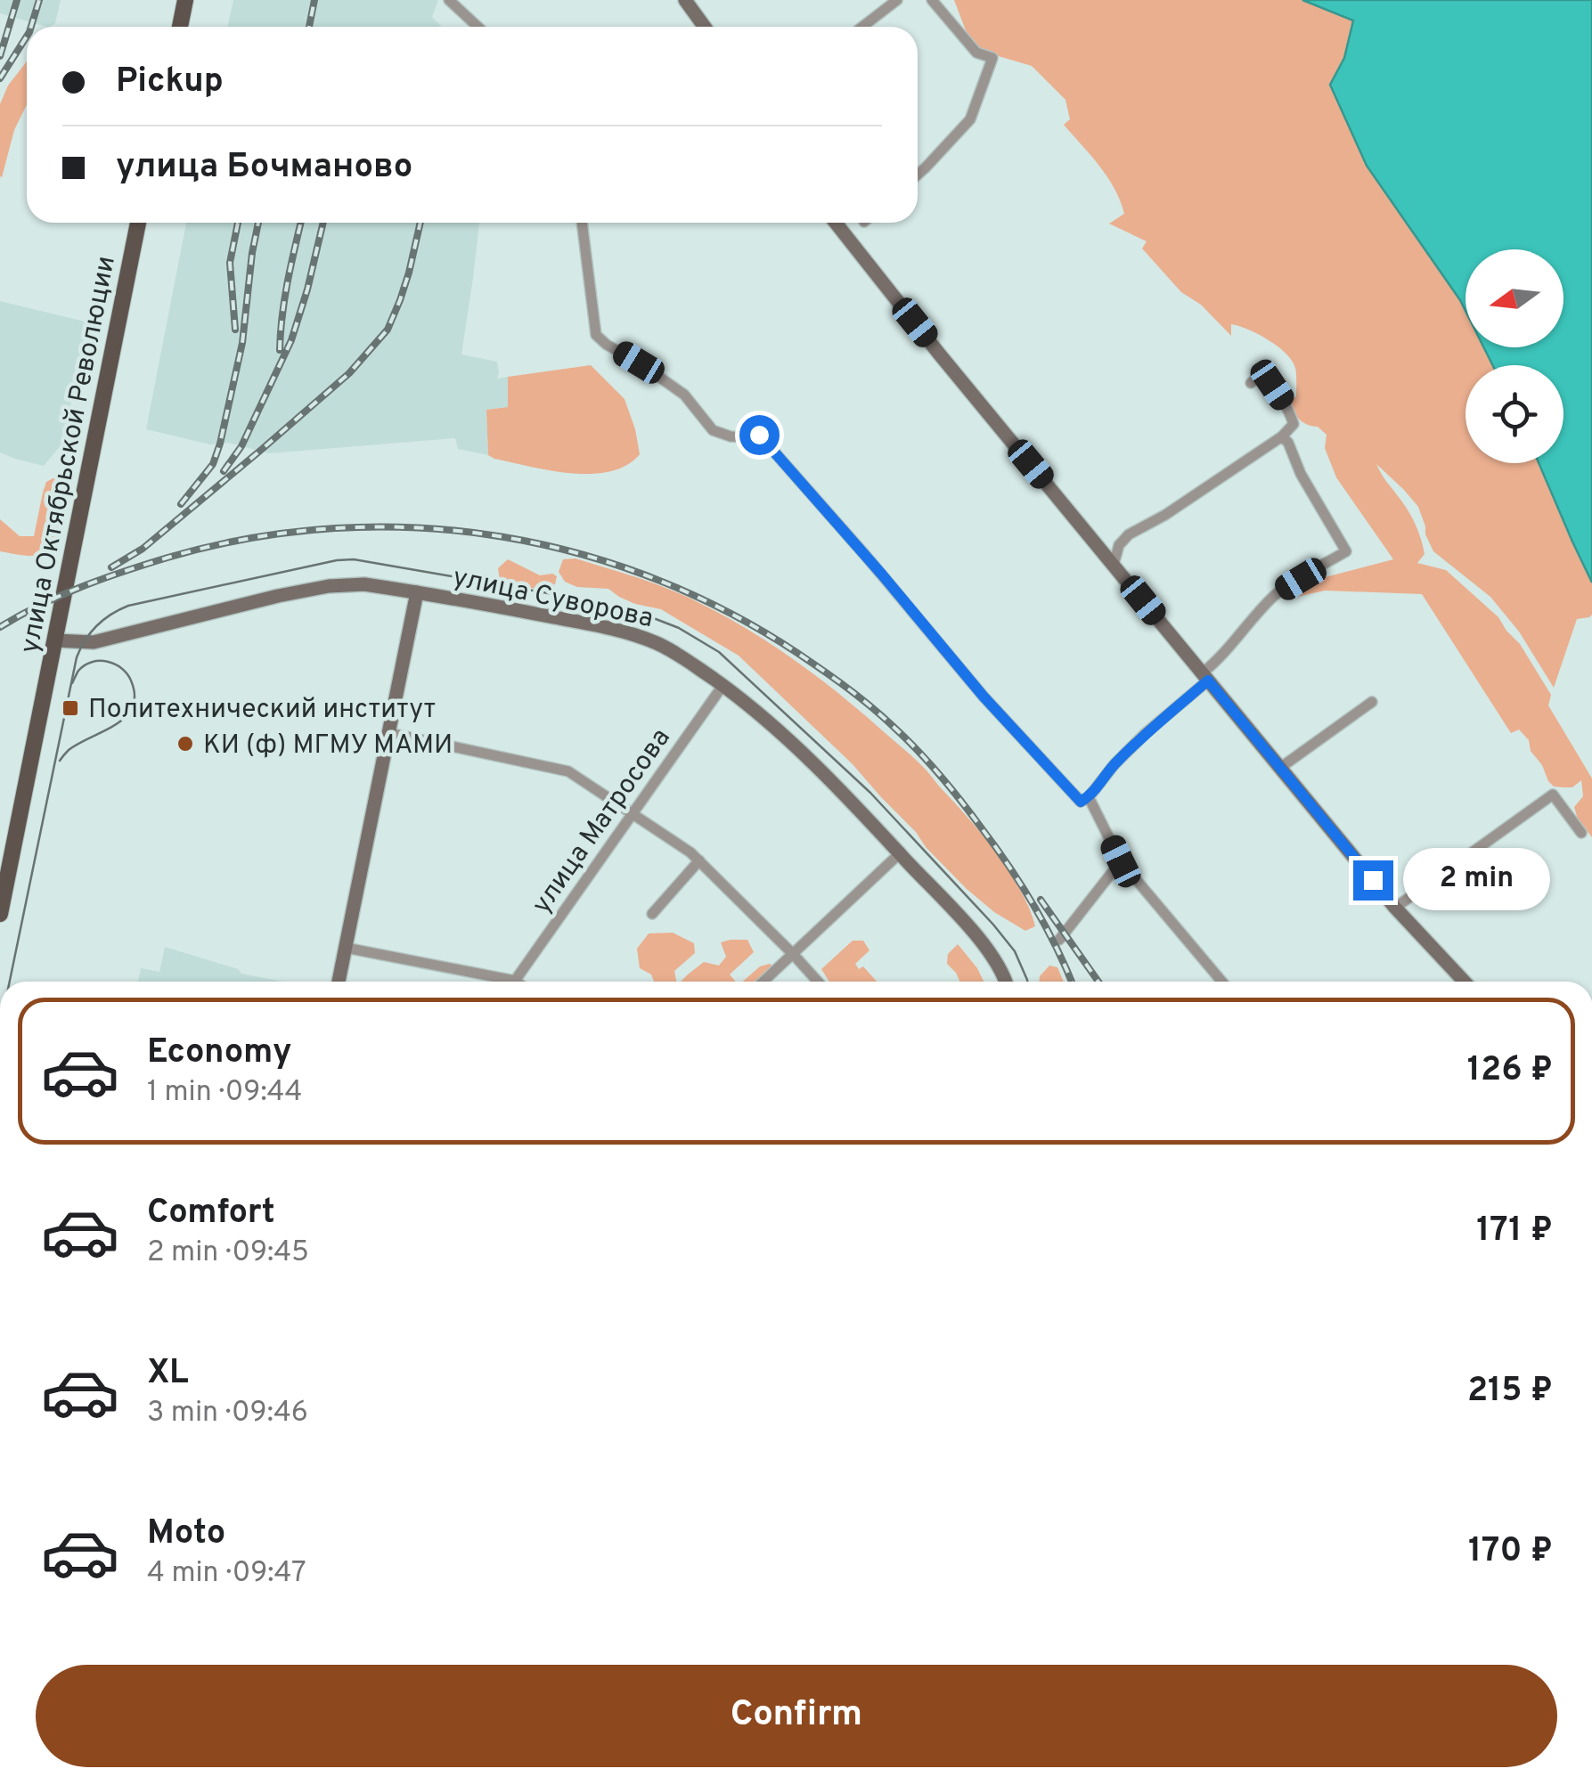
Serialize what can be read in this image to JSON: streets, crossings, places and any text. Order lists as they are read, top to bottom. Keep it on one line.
{"streets":{"main road":["улица Октябрьской Революции"],"street":["улица Суворова","улица Матросова"]},"crossings":[["улица Октябрьской Революции","улица Суворова"],["улица Суворова","улица Матросова"]],"places":{"transit":["Политехнический институт"],"other":["КИ (ф) МГМУ МАМИ"]},"north":"left","page":{"banner":["Pickup","улица Бочманово"],"bubble":"2 min","list":[{"name":"Economy","note":"1 min · 09:44","value":"126 ₽"},{"name":"Comfort","note":"2 min · 09:45","value":"171 ₽"},{"name":"XL","note":"3 min · 09:46","value":"215 ₽"},{"name":"Moto","note":"4 min · 09:47","value":"170 ₽"}],"buttons":"Confirm"}}
